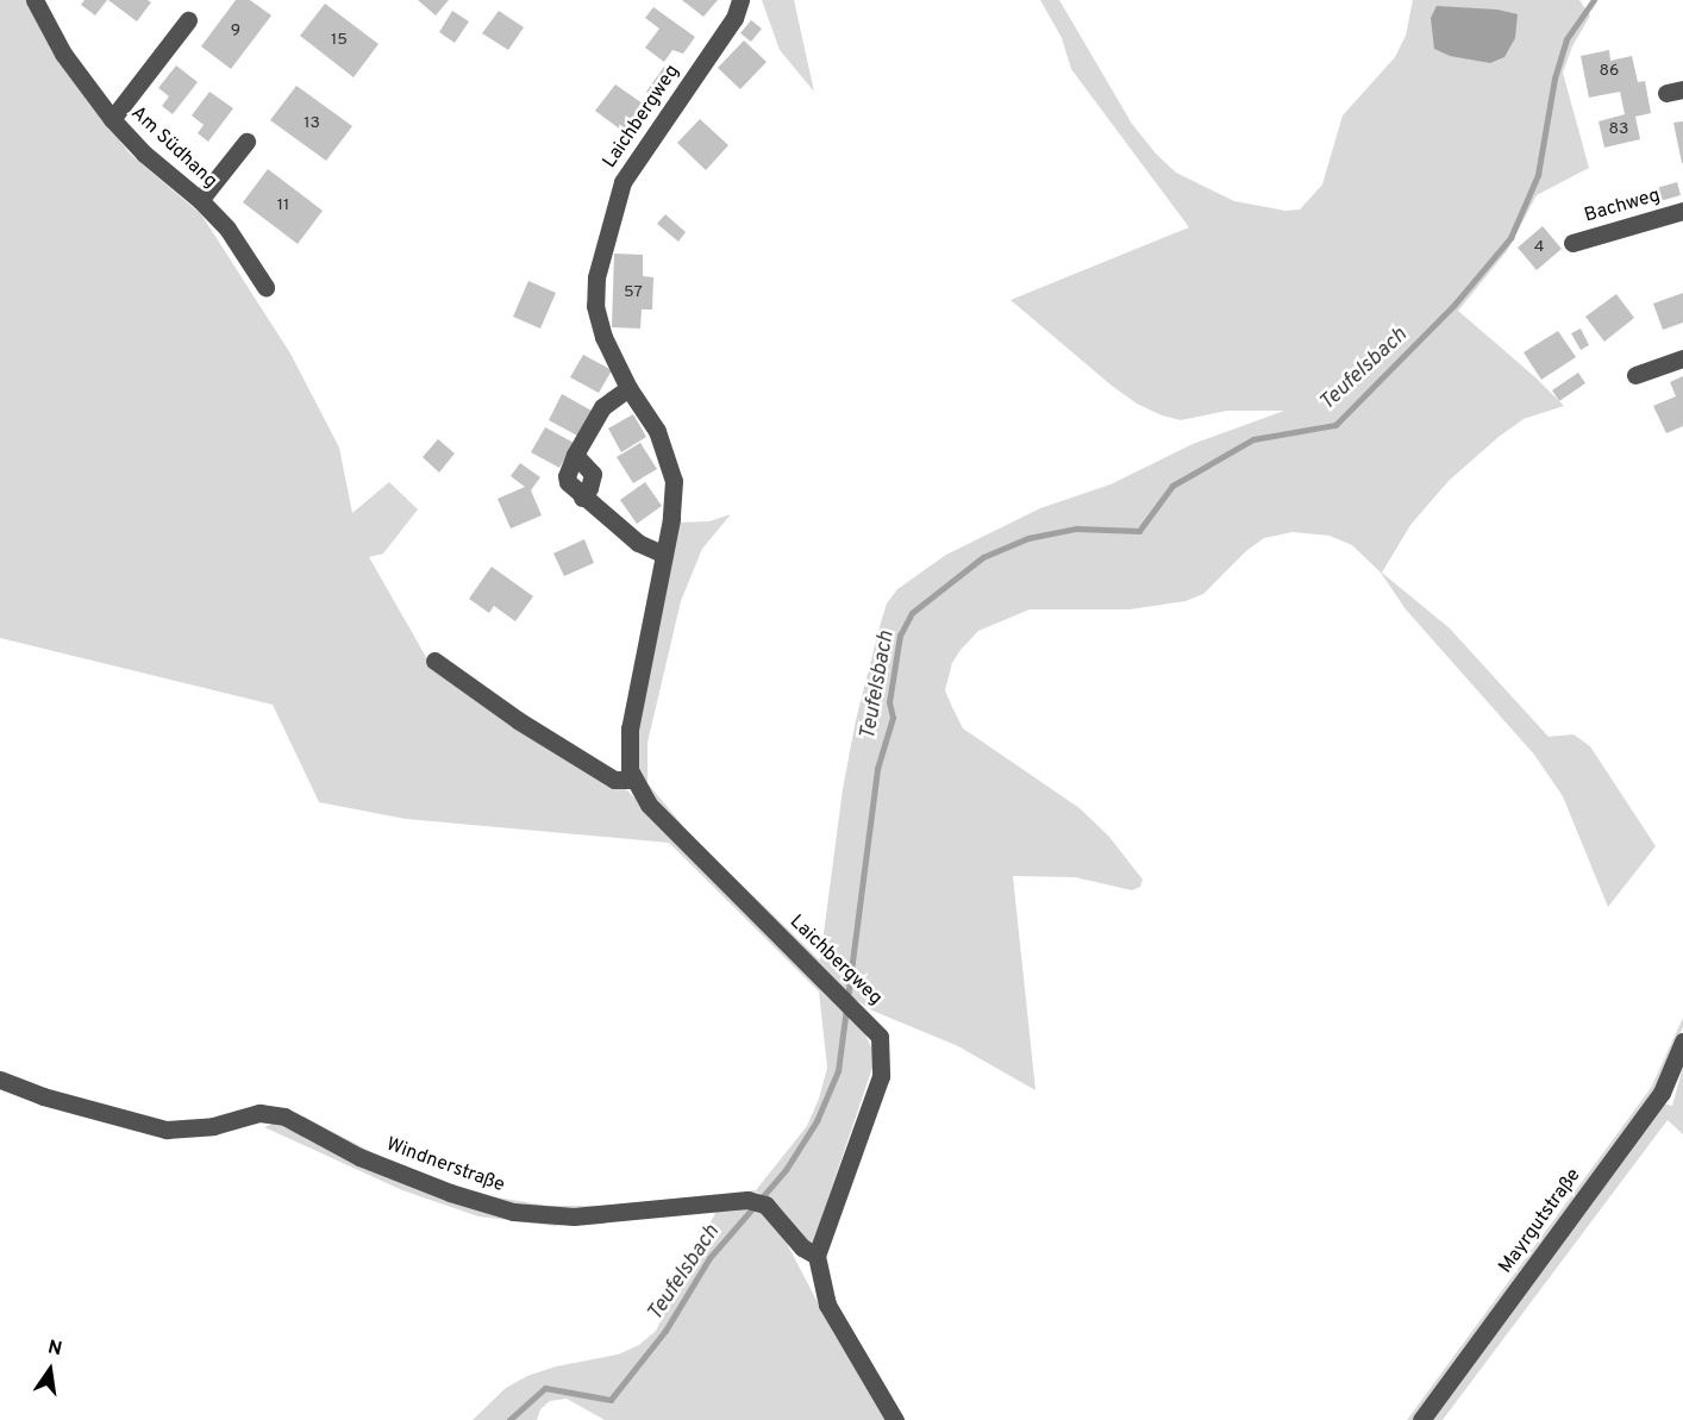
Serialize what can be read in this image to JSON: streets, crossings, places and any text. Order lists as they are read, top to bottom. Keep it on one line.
{"streets":{"street":["Laichbergweg","Am Südhang","Bachweg","Windnerstraße","Mayrgutstraße"]},"crossings":[["Laichbergweg","Windnerstraße"]],"water":["Teufelsbach"],"house_numbers":["9","15","86","13","83","11","4","57"],"north":"top"}
